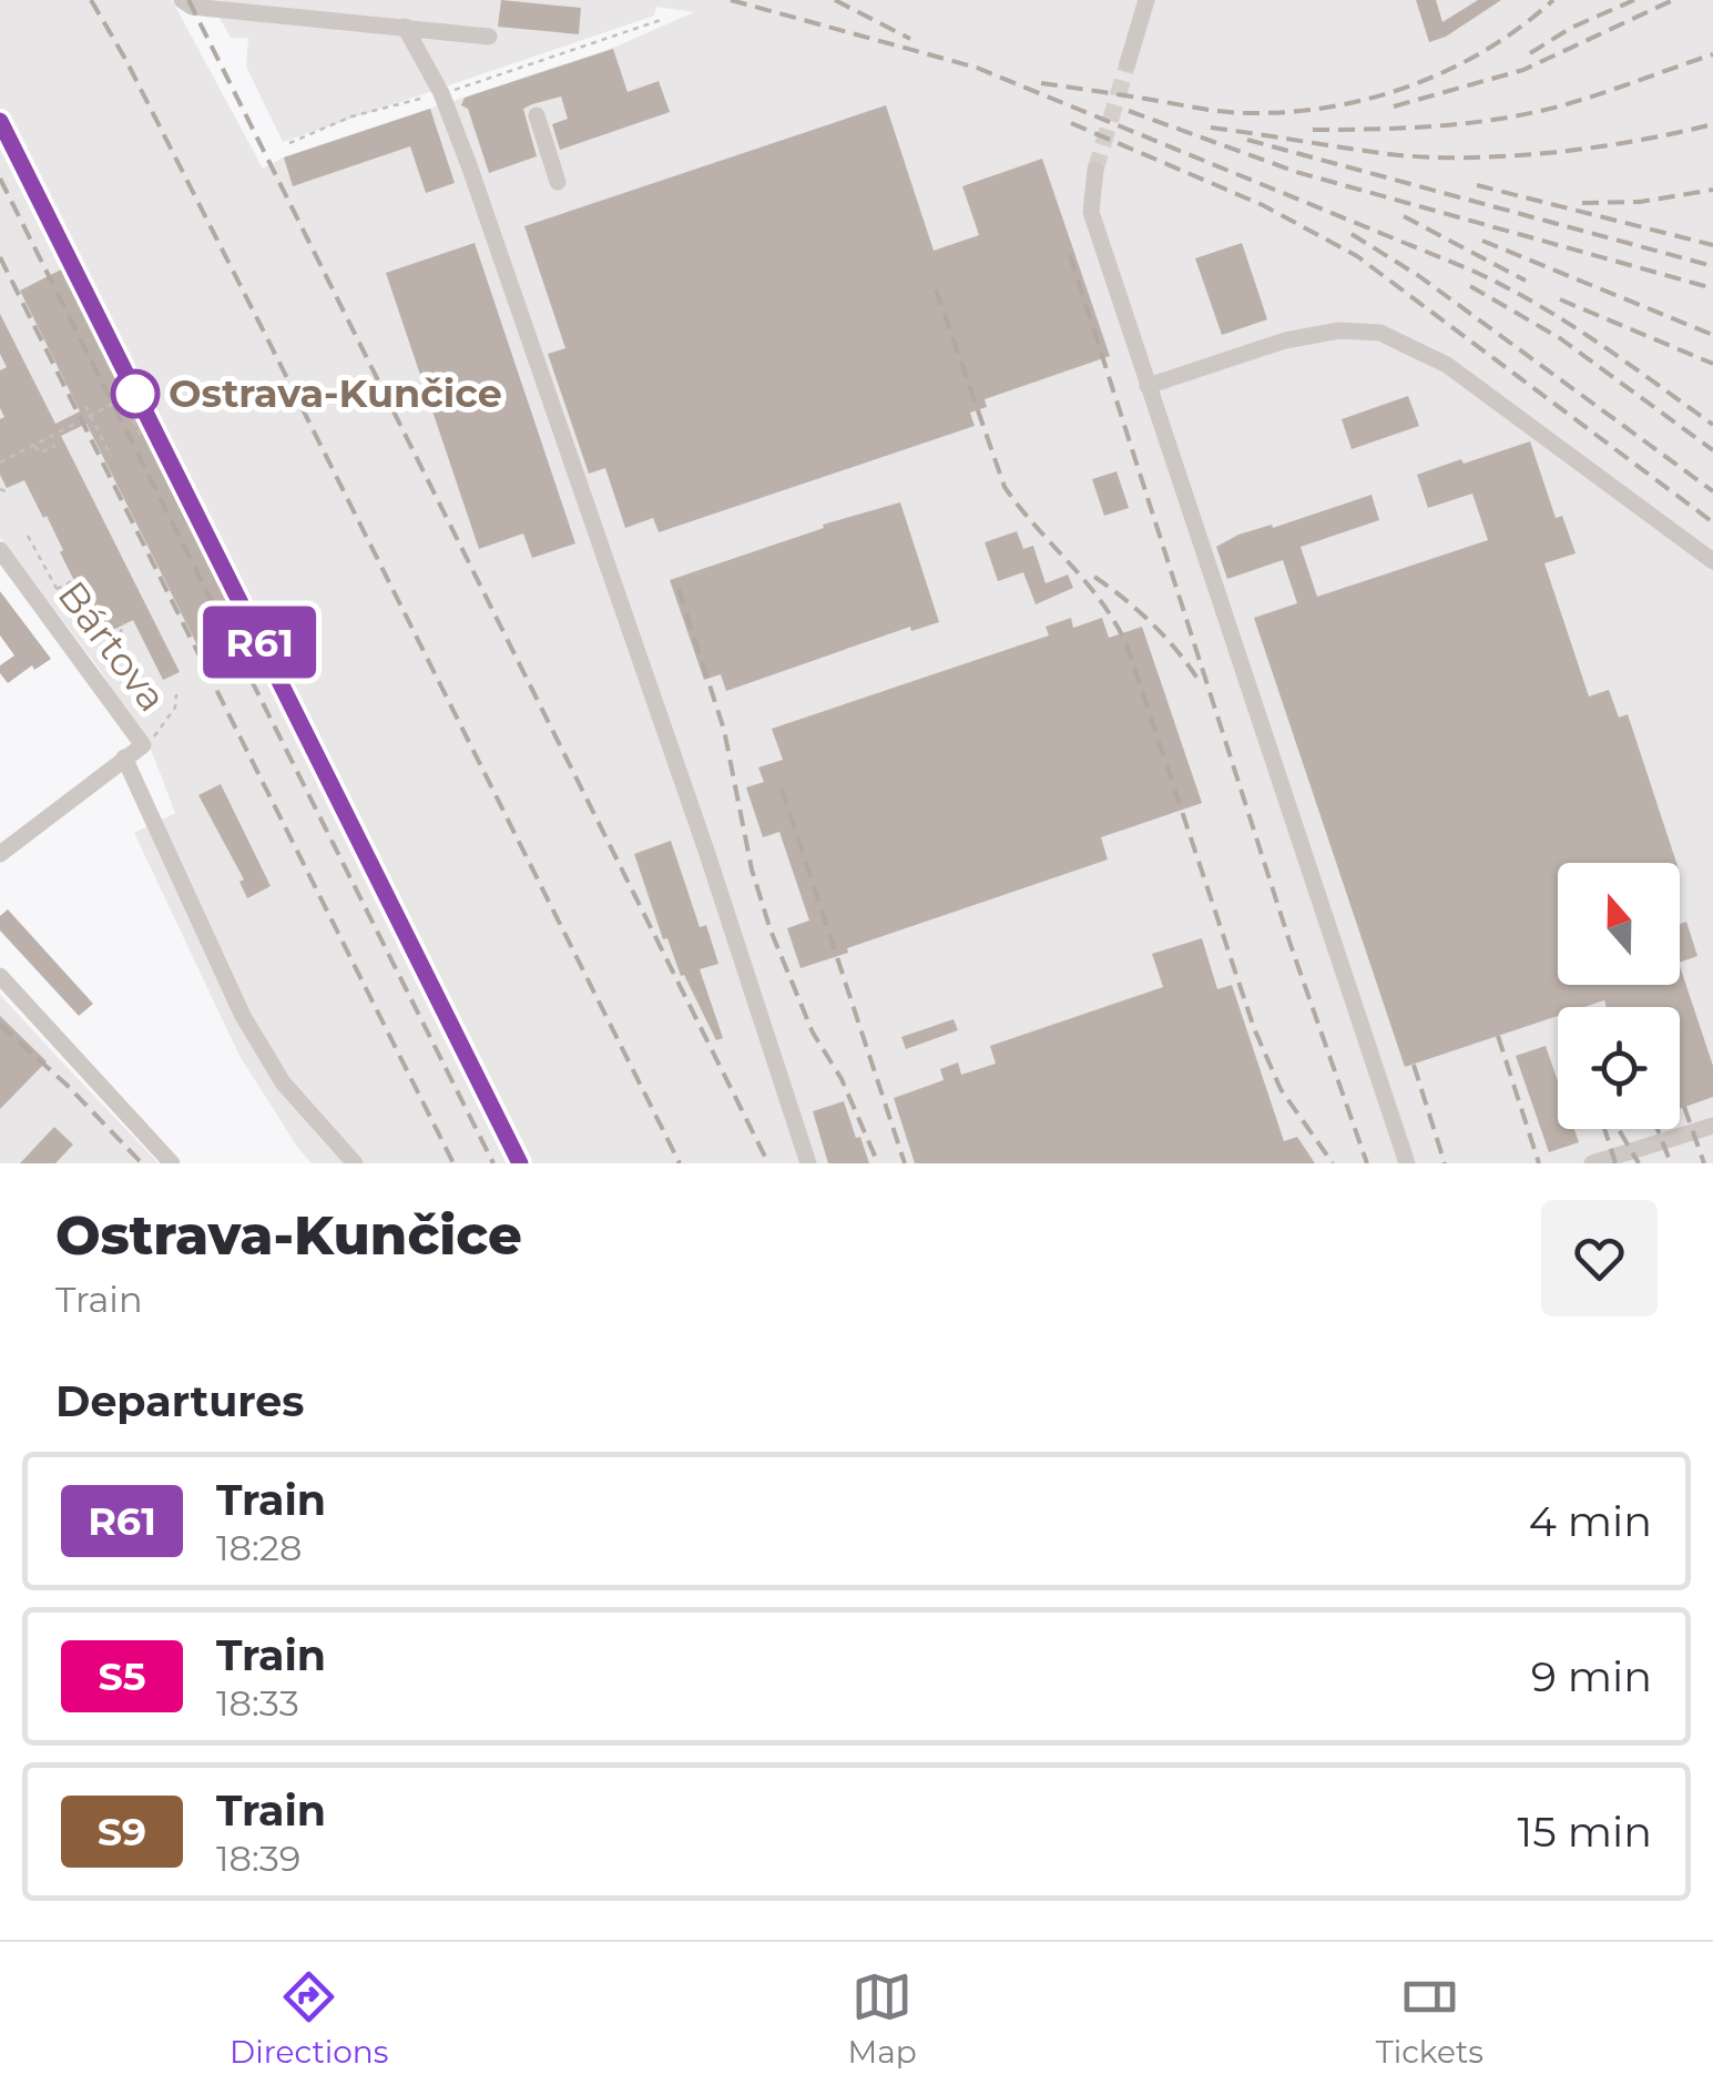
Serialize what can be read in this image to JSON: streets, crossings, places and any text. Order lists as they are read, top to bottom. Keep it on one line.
{"streets":{"street":["Bártova"]},"places":["Ostrava-Kunčice"],"north":"top","page":{"on_map":"R61","heading":[["Ostrava-Kunčice","Train"],"Departures"],"list":[{"mark":"R61","name":"Train","note":"18:28","value":"4 min"},{"mark":"S5","name":"Train","note":"18:33","value":"9 min"},{"mark":"S9","name":"Train","note":"18:39","value":"15 min"}],"tabs":["Directions","Map","Tickets"]}}
